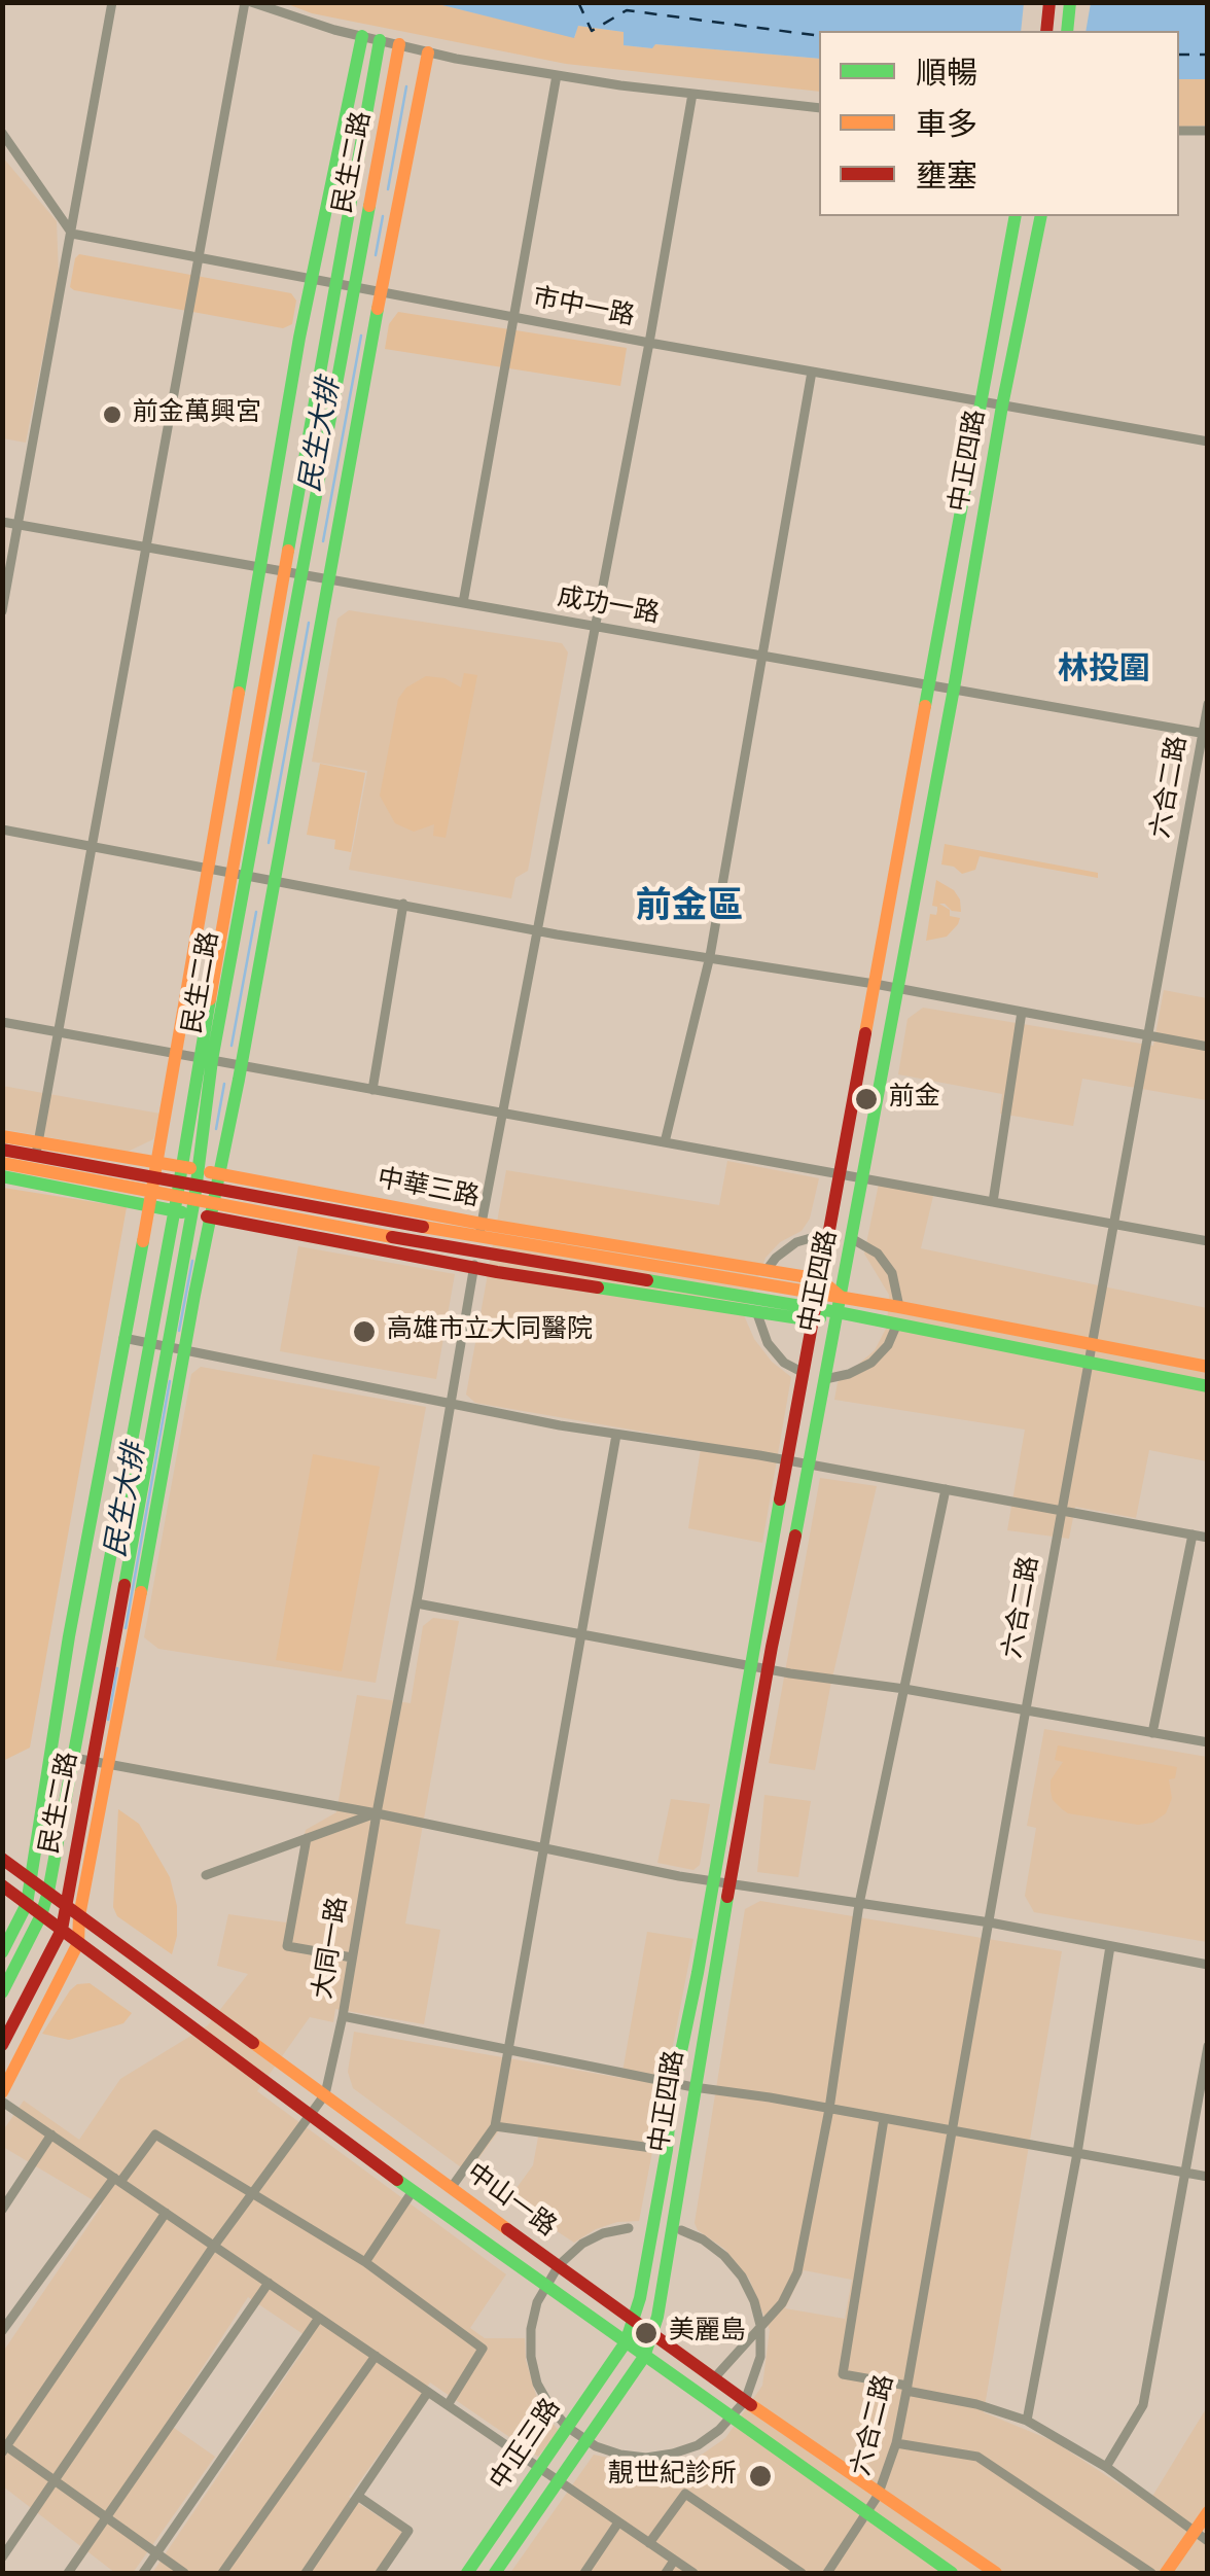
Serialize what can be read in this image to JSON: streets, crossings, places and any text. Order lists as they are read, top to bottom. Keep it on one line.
{"streets":{"main road":["民生二路","中正四路","中華三路","中山一路","中正三路"],"street":["市中一路","成功一路","六合二路","大同一路"]},"crossings":[["民生二路","市中一路"],["民生二路","成功一路"],["民生二路","中華三路"],["民生二路","中山一路"],["市中一路","中正四路"],["市中一路","大同一路"],["中正四路","成功一路"],["中正四路","中華三路"],["中正四路","中山一路"],["中正四路","中正三路"],["成功一路","六合二路"],["成功一路","大同一路"],["六合二路","中華三路"],["六合二路","中山一路"],["中華三路","大同一路"],["大同一路","中山一路"],["中山一路","中正三路"]],"districts":["林投圍","前金區"],"water":["民生大排"],"places":["前金萬興宮","前金","高雄市立大同醫院","美麗島","靚世紀診所"],"legend":["順暢","車多","壅塞"]}
